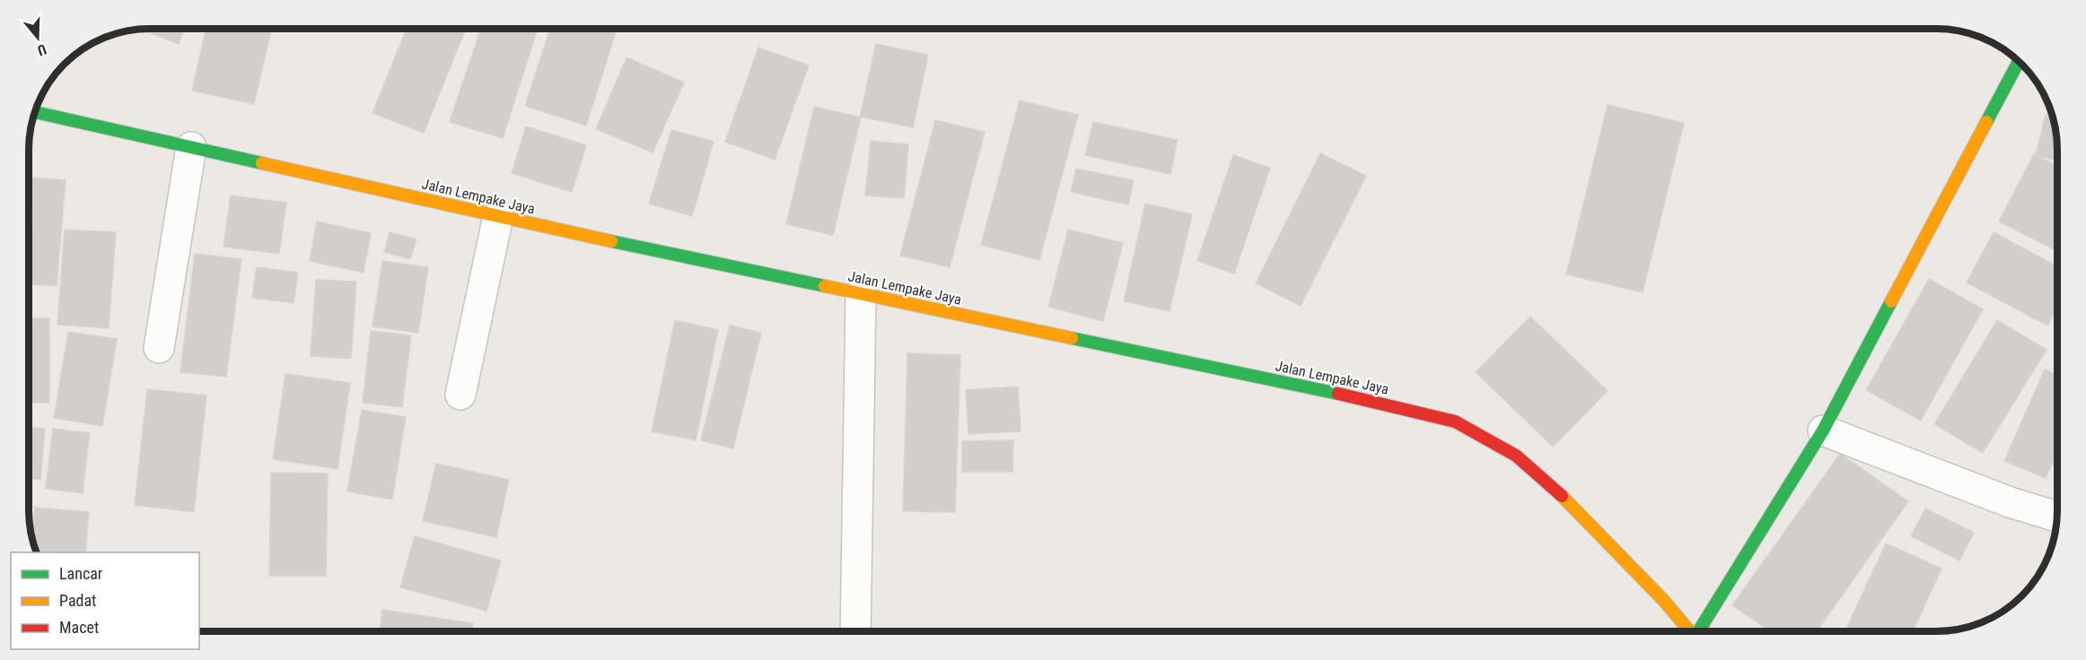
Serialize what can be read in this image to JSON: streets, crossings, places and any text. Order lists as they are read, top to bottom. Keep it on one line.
{"streets":{"street":["Jalan Lempake Jaya"]},"legend":["Lancar","Padat","Macet"],"north":"bottom"}
